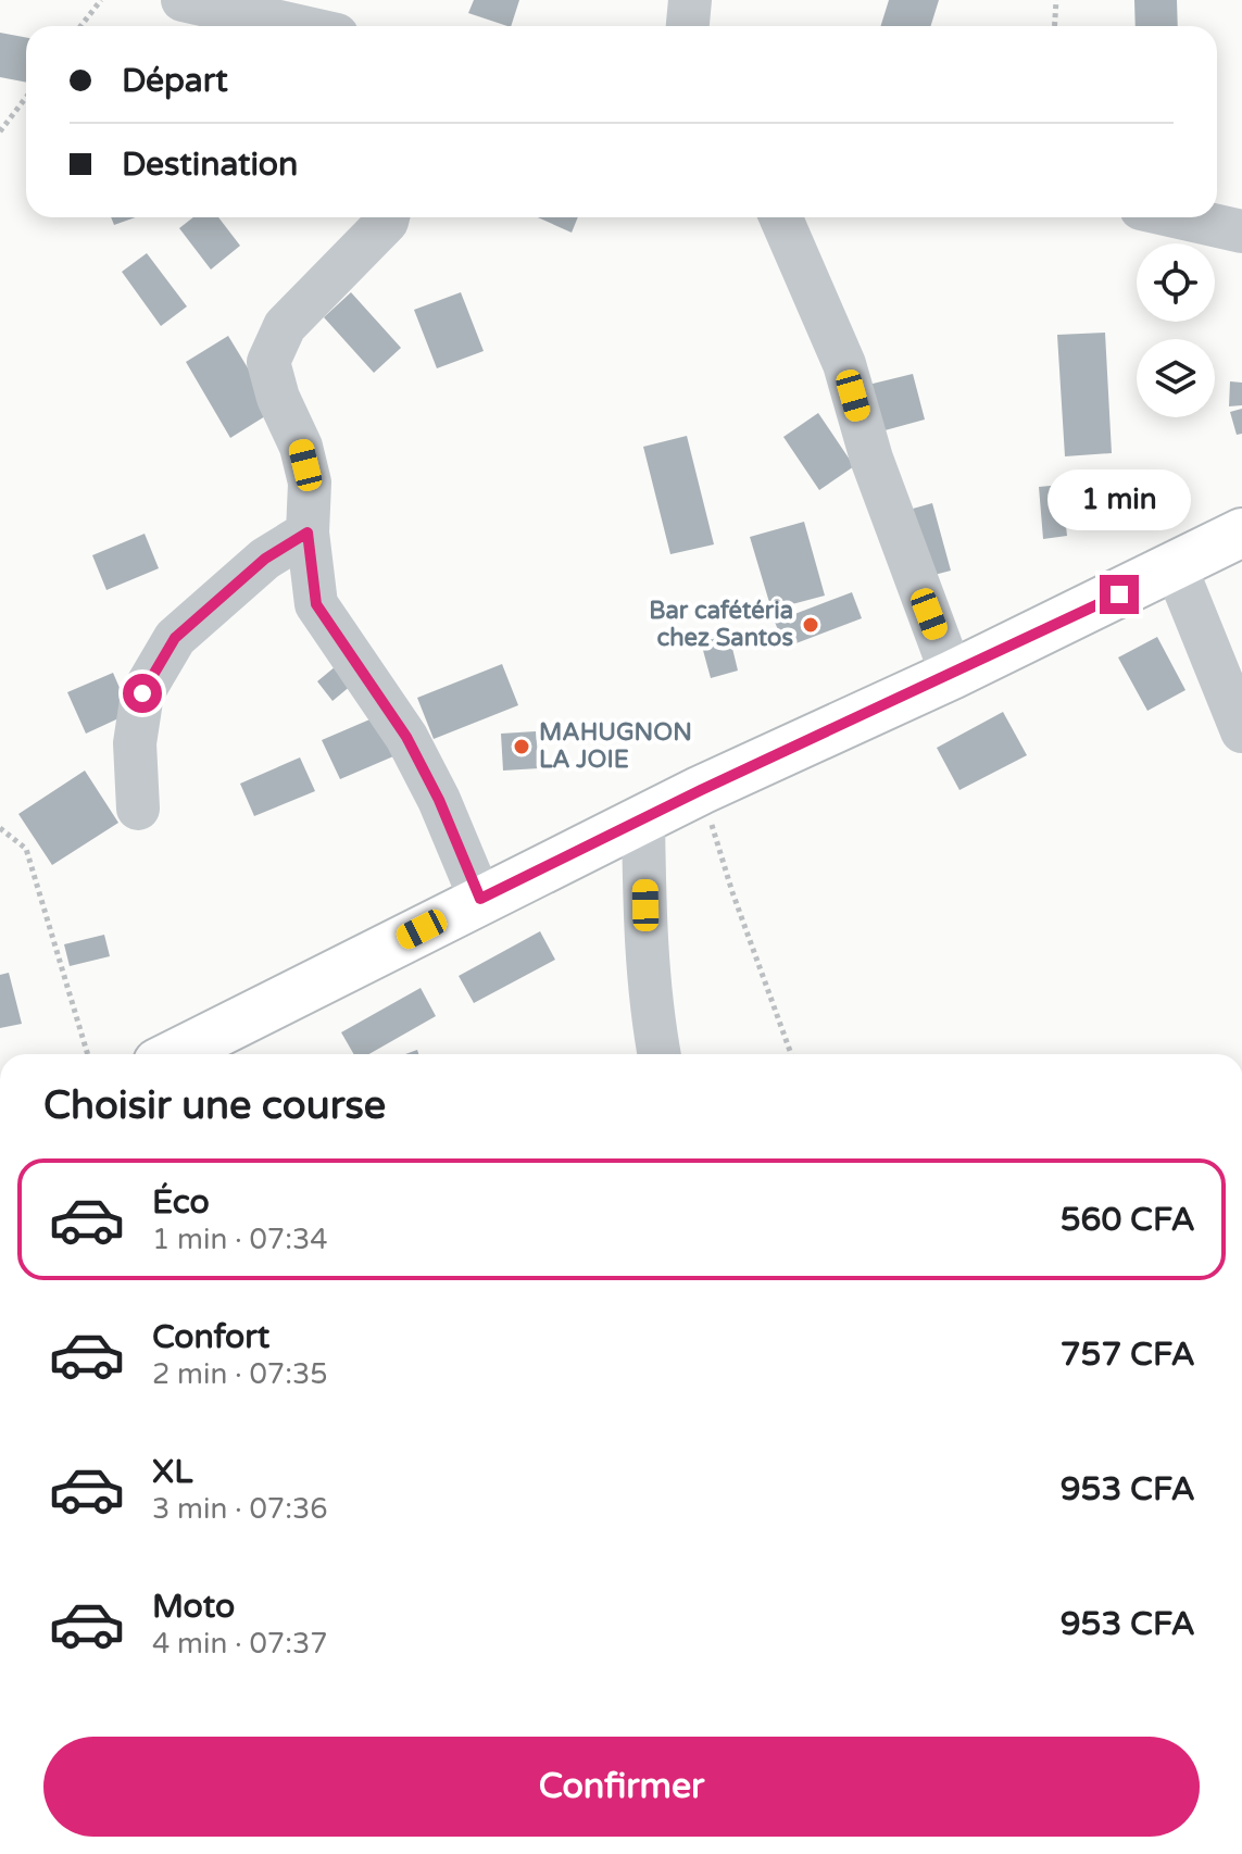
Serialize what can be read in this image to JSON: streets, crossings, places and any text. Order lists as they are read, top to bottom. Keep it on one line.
{"places":["Bar cafétéria chez Santos","MAHUGNON LA JOIE"],"page":{"banner":["Départ","Destination"],"bubble":"1 min","heading":"Choisir une course","list":[{"name":"Éco","note":"1 min · 07:34","value":"560 CFA"},{"name":"Confort","note":"2 min · 07:35","value":"757 CFA"},{"name":"XL","note":"3 min · 07:36","value":"953 CFA"},{"name":"Moto","note":"4 min · 07:37","value":"953 CFA"}],"buttons":"Confirmer"}}
